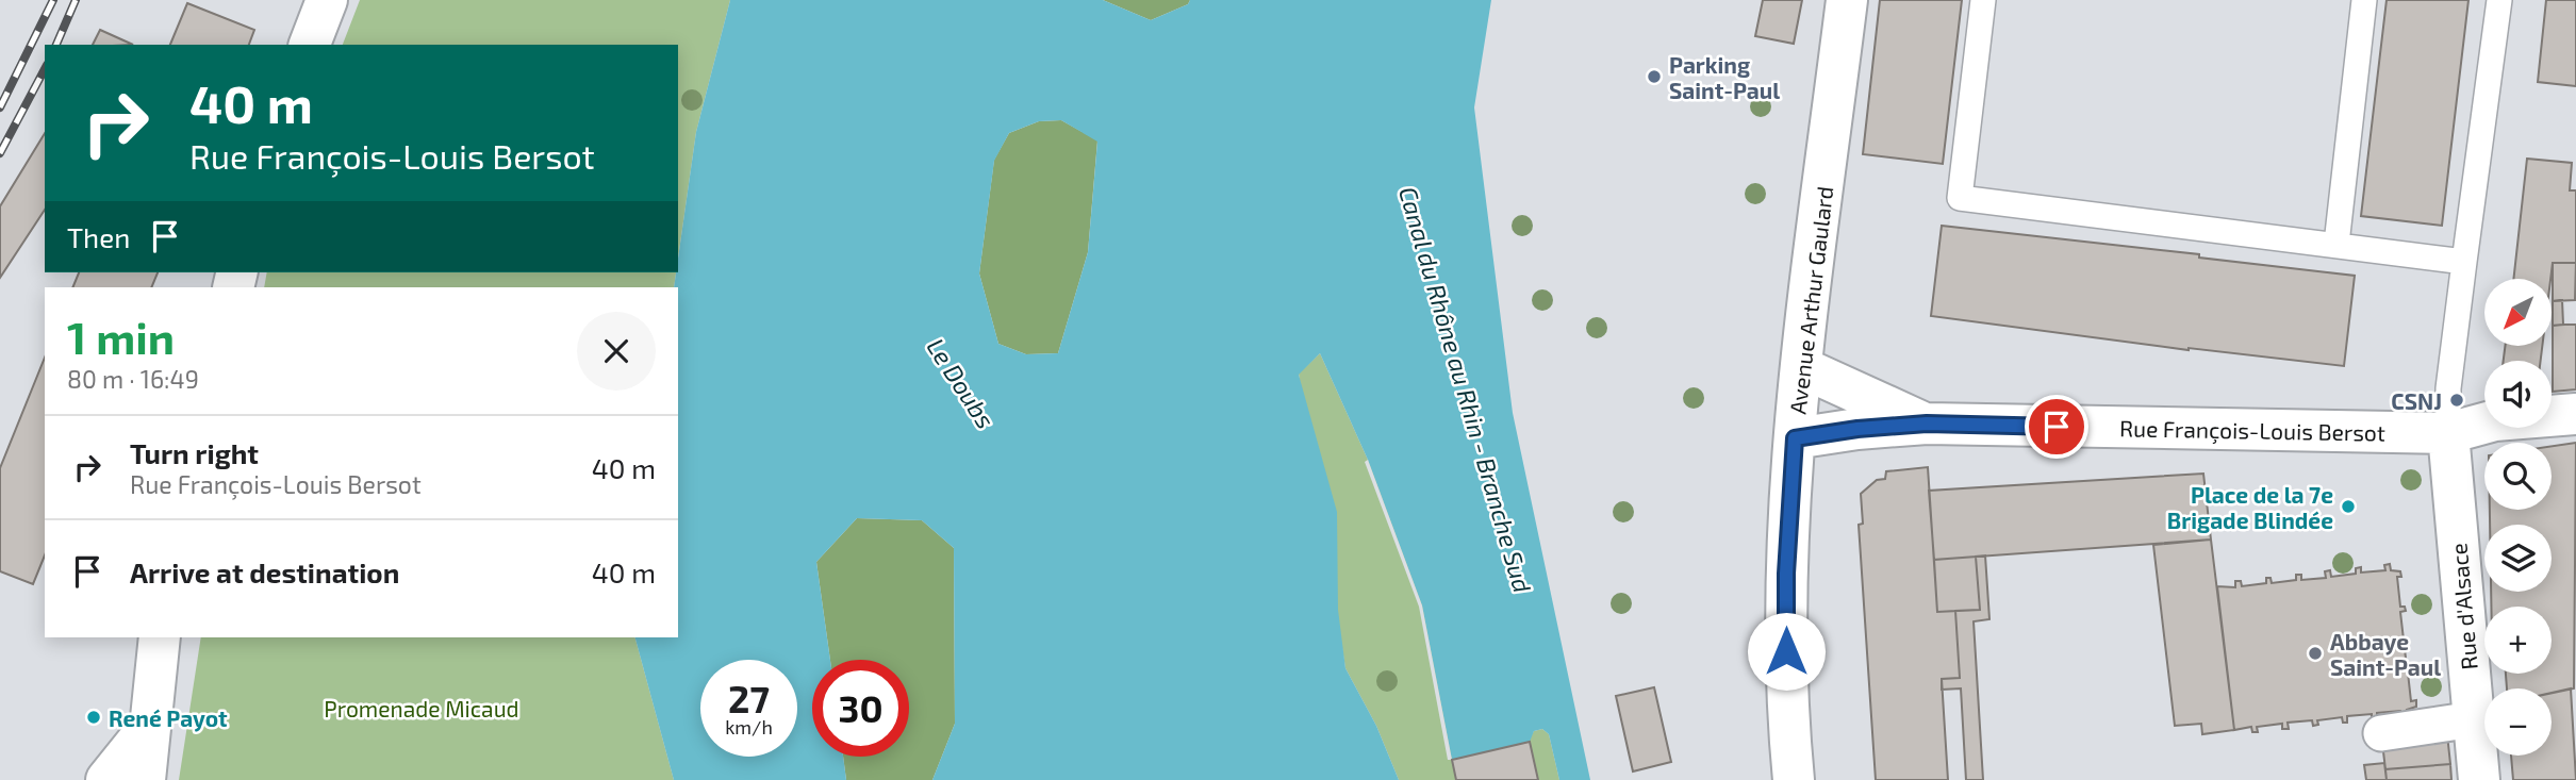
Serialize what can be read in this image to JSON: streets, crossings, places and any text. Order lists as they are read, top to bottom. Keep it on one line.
{"streets":{"street":["Avenue Arthur Gaulard","Rue François-Louis Bersot","Rue d'Alsace"]},"crossings":[["Avenue Arthur Gaulard","Rue François-Louis Bersot"],["Rue François-Louis Bersot","Rue d'Alsace"]],"water":["Le Doubs","Canal du Rhône au Rhin - Branche Sud"],"parks":["Promenade Micaud"],"places":["Parking Saint-Paul","CSNJ","Place de la 7e Brigade Blindée","Abbaye Saint-Paul","René Payot"],"north":"bottom left","page":{"turn":["40 m","Rue François-Louis Bersot"],"then":"Then","map_buttons":["+","−"],"heading":["1 min","80 m · 16:49"],"list":[{"name":"Turn right","note":"Rue François-Louis Bersot","value":"40 m"},{"name":"Arrive at destination","value":"40 m"}],"speed":"27 km/h","limit":"30"}}
